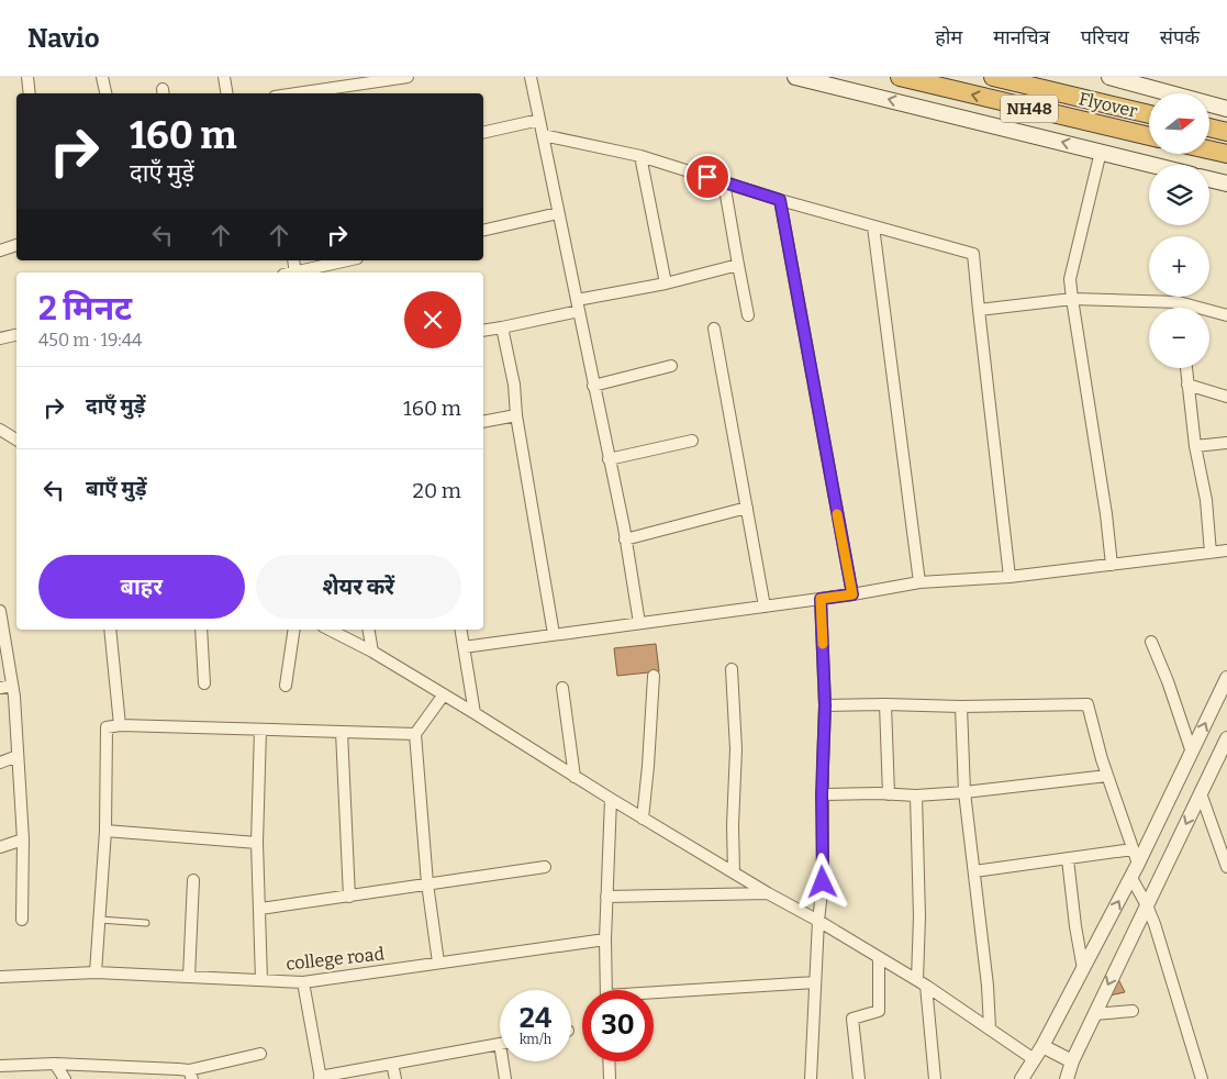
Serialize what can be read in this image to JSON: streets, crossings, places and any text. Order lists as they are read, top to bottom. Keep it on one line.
{"streets":{"highway":["Flyover","NH48"],"street":["college road"]},"north":"right","page":{"header":"Navio","nav":["होम","मानचित्र","परिचय","संपर्क"],"map_buttons":["+","−"],"turn":["160 m","दाएँ मुड़ें"],"heading":["2 मिनट","450 m · 19:44"],"list":[{"name":"दाएँ मुड़ें","value":"160 m"},{"name":"बाएँ मुड़ें","value":"20 m"}],"buttons":["बाहर","शेयर करें"],"speed":"24 km/h","limit":"30"}}
